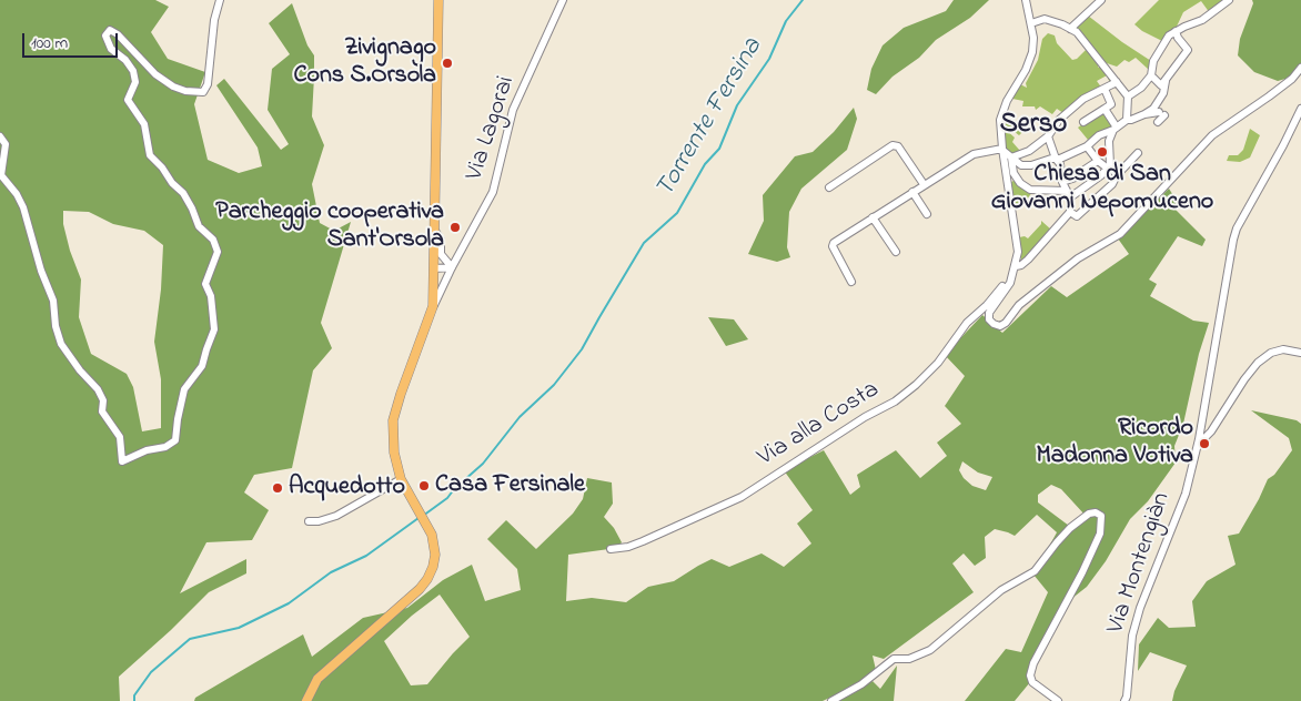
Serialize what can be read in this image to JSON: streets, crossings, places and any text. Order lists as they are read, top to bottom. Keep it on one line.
{"streets":{"main road":["Via Lagorai"],"street":["Via alla Costa","Via Montengiàn"]},"districts":["Serso"],"water":["Torrente Fersina"],"places":["Zivignago Cons S.Orsola","Chiesa di San Giovanni Nepomuceno","Parcheggio cooperativa Sant'Orsola","Ricordo Madonna Votiva","Casa Fersinale","Acquedotto"],"scale_bar":"100 m"}
